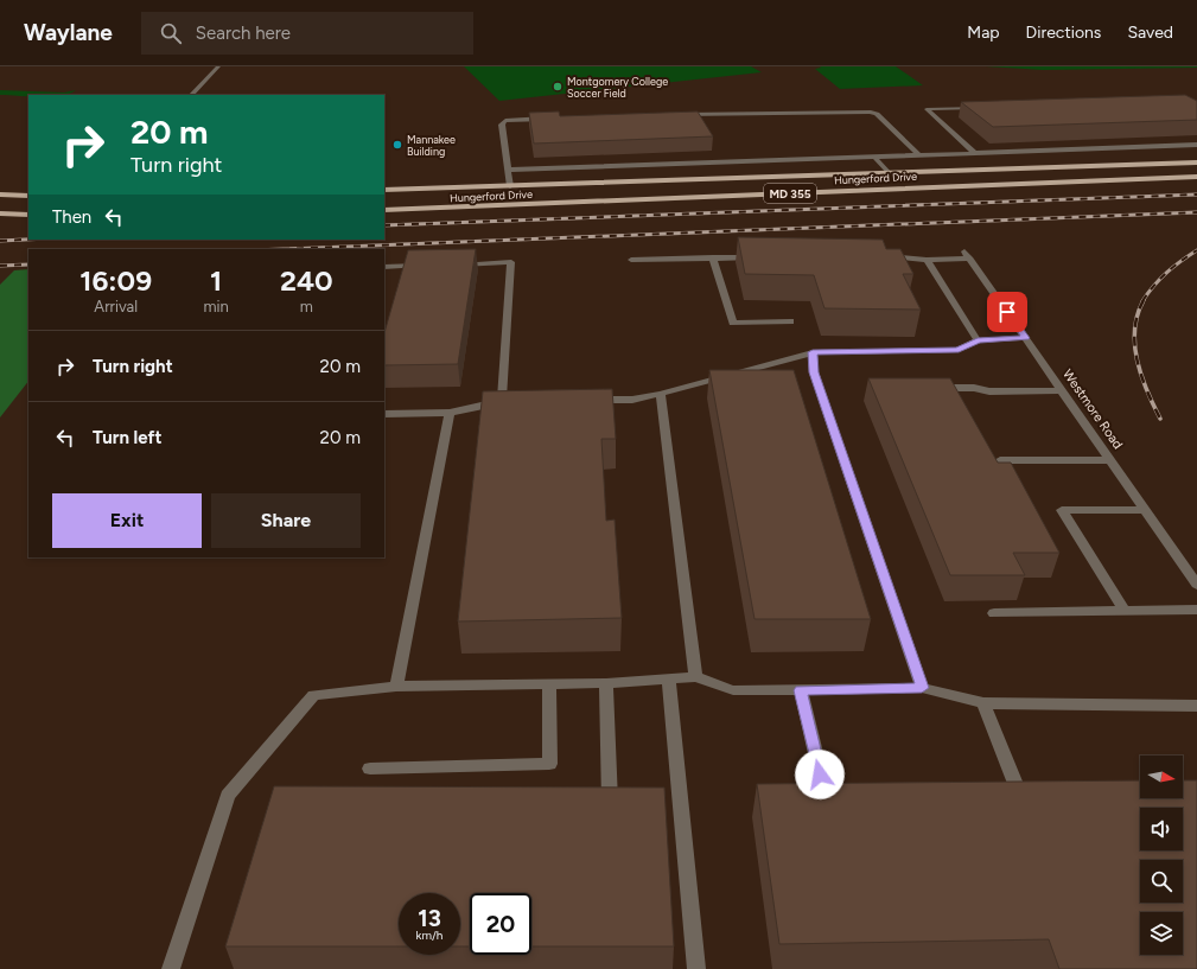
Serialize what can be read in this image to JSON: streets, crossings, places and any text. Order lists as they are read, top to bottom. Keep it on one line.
{"streets":{"main road":["Hungerford Drive","MD 355"],"street":["Westmore Road"]},"places":["Montgomery College Soccer Field","Mannakee Building"],"north":"right","page":{"header":"Waylane","search":"Search here","nav":["Map","Directions","Saved"],"turn":["20 m","Turn right"],"then":"Then","eta":["16:09","Arrival","1","min","240","m"],"list":[{"name":"Turn right","value":"20 m"},{"name":"Turn left","value":"20 m"}],"buttons":["Exit","Share"],"speed":"13 km/h","limit":"20"}}
